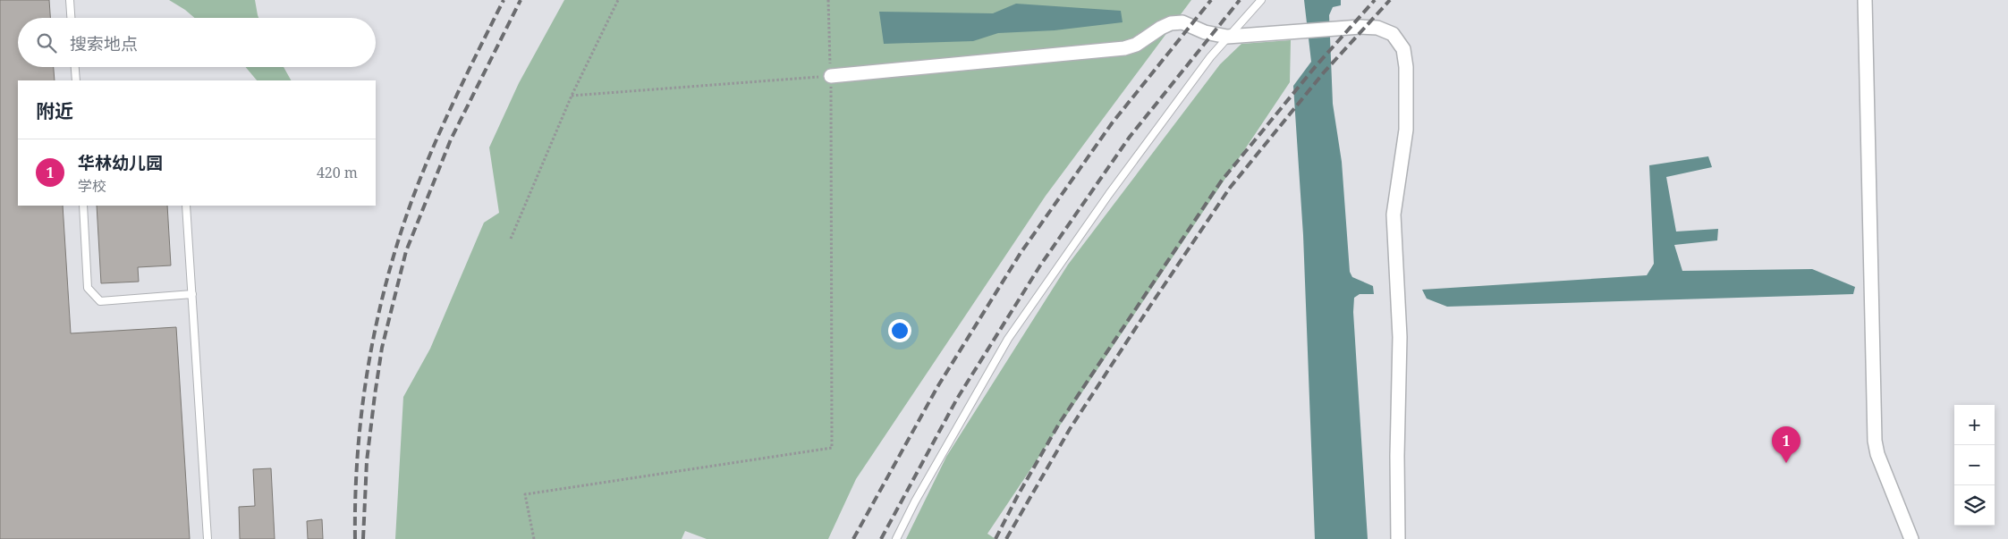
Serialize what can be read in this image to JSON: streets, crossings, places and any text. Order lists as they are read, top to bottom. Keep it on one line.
{"page":{"search":"搜索地点","heading":"附近","list":[{"mark":"1","name":"华林幼儿园","note":"学校","value":"420 m"}],"map_buttons":["+","−"],"pins":"1"}}
